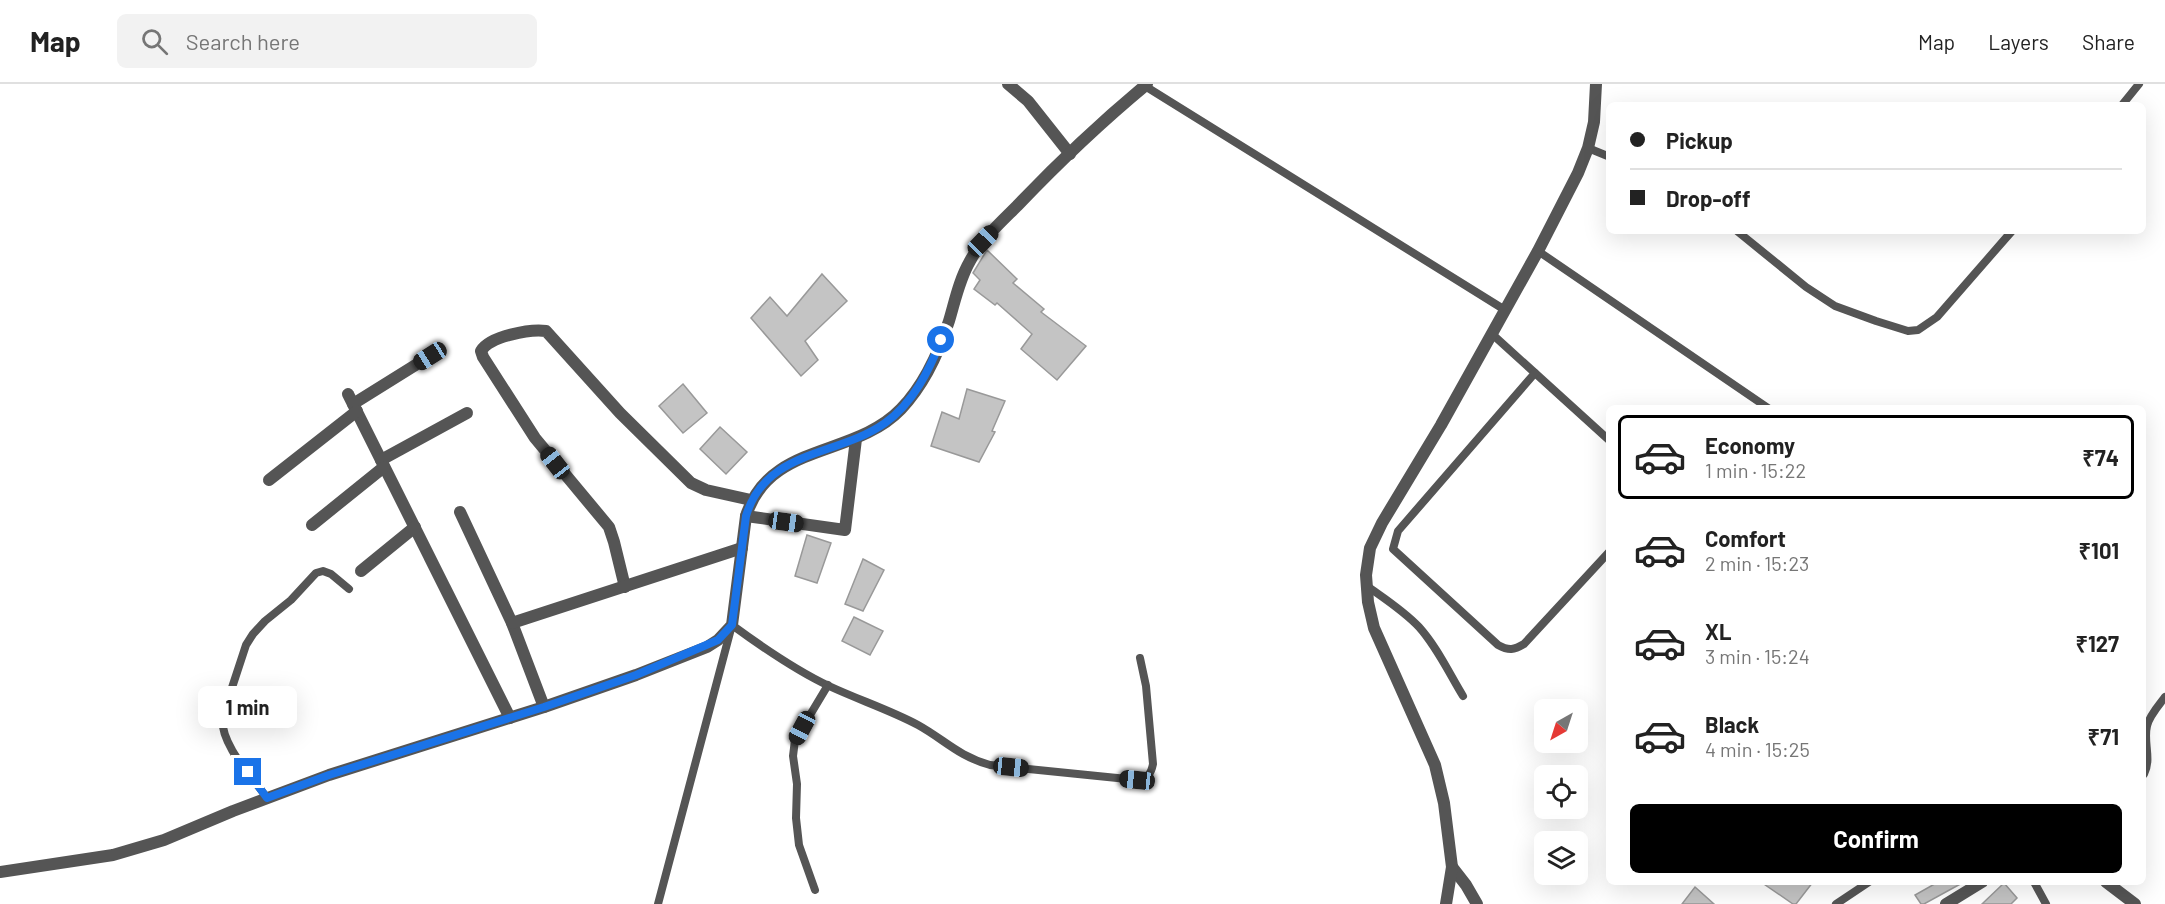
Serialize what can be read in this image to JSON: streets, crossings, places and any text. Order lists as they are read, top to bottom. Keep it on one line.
{"north":"bottom left","page":{"header":"Map","search":"Search here","nav":["Map","Layers","Share"],"banner":["Pickup","Drop-off"],"list":[{"name":"Economy","note":"1 min · 15:22","value":"₹74"},{"name":"Comfort","note":"2 min · 15:23","value":"₹101"},{"name":"XL","note":"3 min · 15:24","value":"₹127"},{"name":"Black","note":"4 min · 15:25","value":"₹71"}],"bubble":"1 min","buttons":"Confirm"}}
